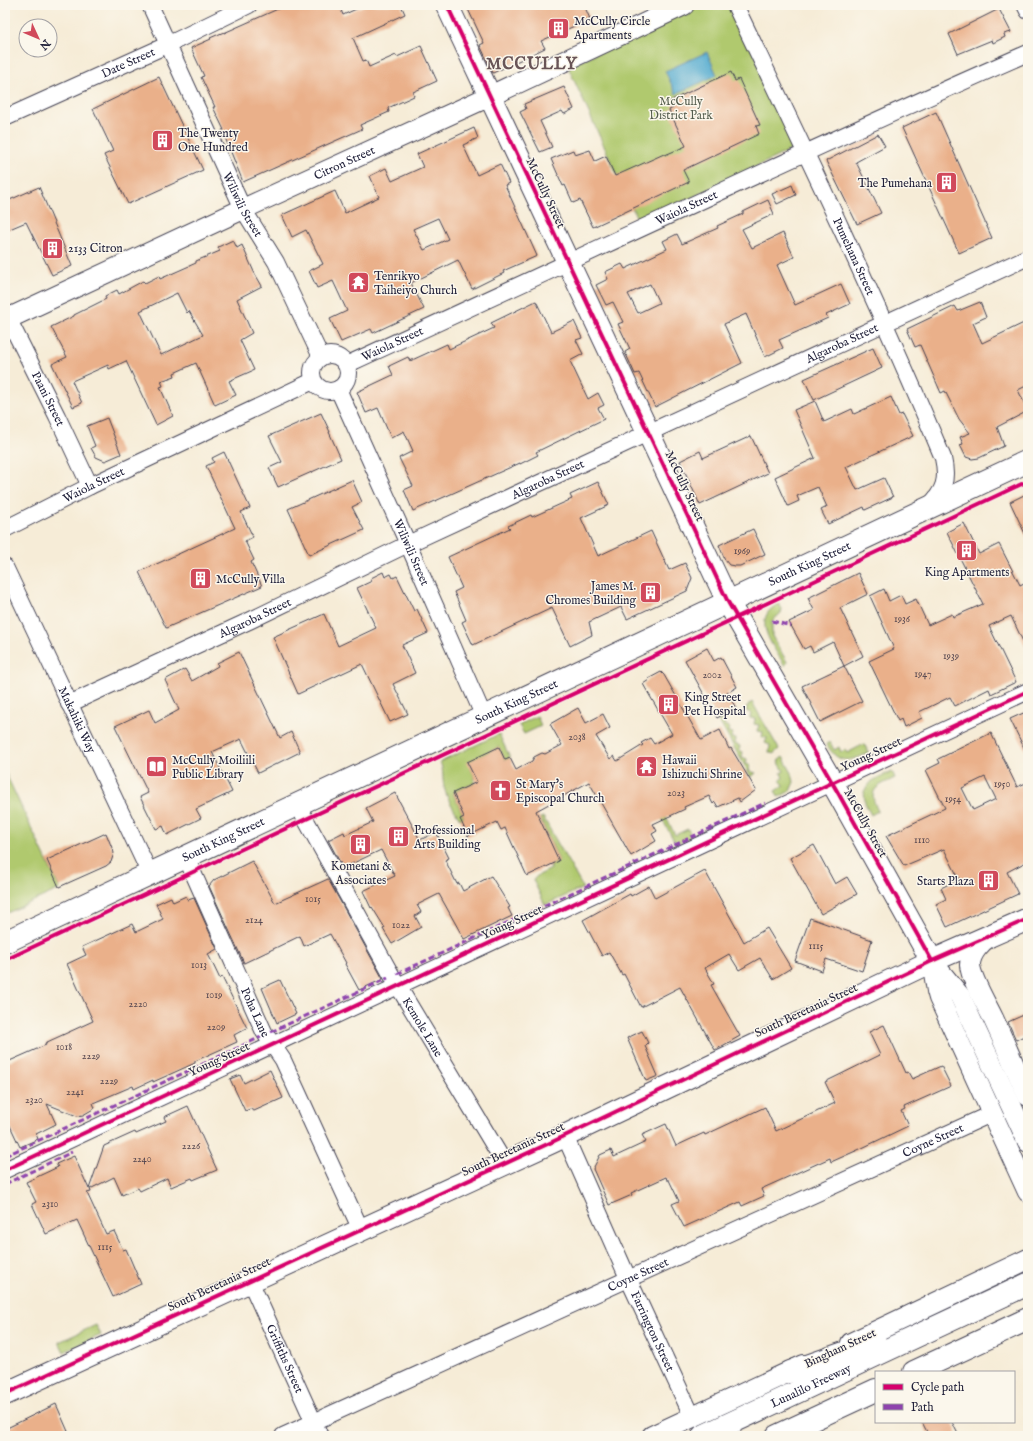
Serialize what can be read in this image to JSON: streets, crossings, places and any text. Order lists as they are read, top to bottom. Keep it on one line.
{"streets":{"main road":["McCully Street","South King Street","South Beretania Street","Lunalilo Freeway"],"street":["Date Street","Citron Street","Wiliwili Street","Waiola Street","Pumehana Street","Algaroba Street","Paani Street","Makahiki Way","Young Street","Poha Lane","Kemole Lane","Coyne Street","Farrington Street","Bingham Street","Griffiths Street"]},"crossings":[["Date Street","Wiliwili Street"],["Citron Street","McCully Street"],["Citron Street","Wiliwili Street"],["Citron Street","Paani Street"],["McCully Street","Waiola Street"],["McCully Street","Algaroba Street"],["McCully Street","South King Street"],["McCully Street","Young Street"],["McCully Street","South Beretania Street"],["McCully Street","Coyne Street"],["Wiliwili Street","Waiola Street"],["Wiliwili Street","Algaroba Street"],["Wiliwili Street","South King Street"],["Waiola Street","Pumehana Street"],["Waiola Street","Paani Street"],["Pumehana Street","Algaroba Street"],["Pumehana Street","South King Street"],["Algaroba Street","Makahiki Way"],["South King Street","Makahiki Way"],["South King Street","Poha Lane"],["South King Street","Kemole Lane"],["Young Street","Poha Lane"],["Young Street","Kemole Lane"],["South Beretania Street","Poha Lane"],["South Beretania Street","Kemole Lane"],["South Beretania Street","Farrington Street"],["South Beretania Street","Griffiths Street"],["Coyne Street","Farrington Street"],["Coyne Street","Griffiths Street"],["Farrington Street","Bingham Street"],["Farrington Street","Lunalilo Freeway"],["Bingham Street","Lunalilo Freeway"]],"districts":["MCCULLY"],"parks":["McCully District Park"],"places":{"building":["McCully Circle Apartments","The Twenty One Hundred","The Pumehana","2133 Citron","King Apartments","McCully Villa","James M. Chromes Building","King Street Pet Hospital","Professional Arts Building","Kometani & Associates","Starts Plaza"],"temple":["Tenrikyo Taiheiyo Church","Hawaii Ishizuchi Shrine"],"library":["McCully Moiliili Public Library"],"church":["St Mary's Episcopal Church"]},"house_numbers":["1969","1936","1939","1947","2002","2038","1950","2023","1954","1110","1015","2124","1022","1115","1013","1019","2220","2209","1018","2229","2229","2241","2320","2226","2240","2310","1115"],"legend":["Cycle path","Path"],"north":"bottom right"}
